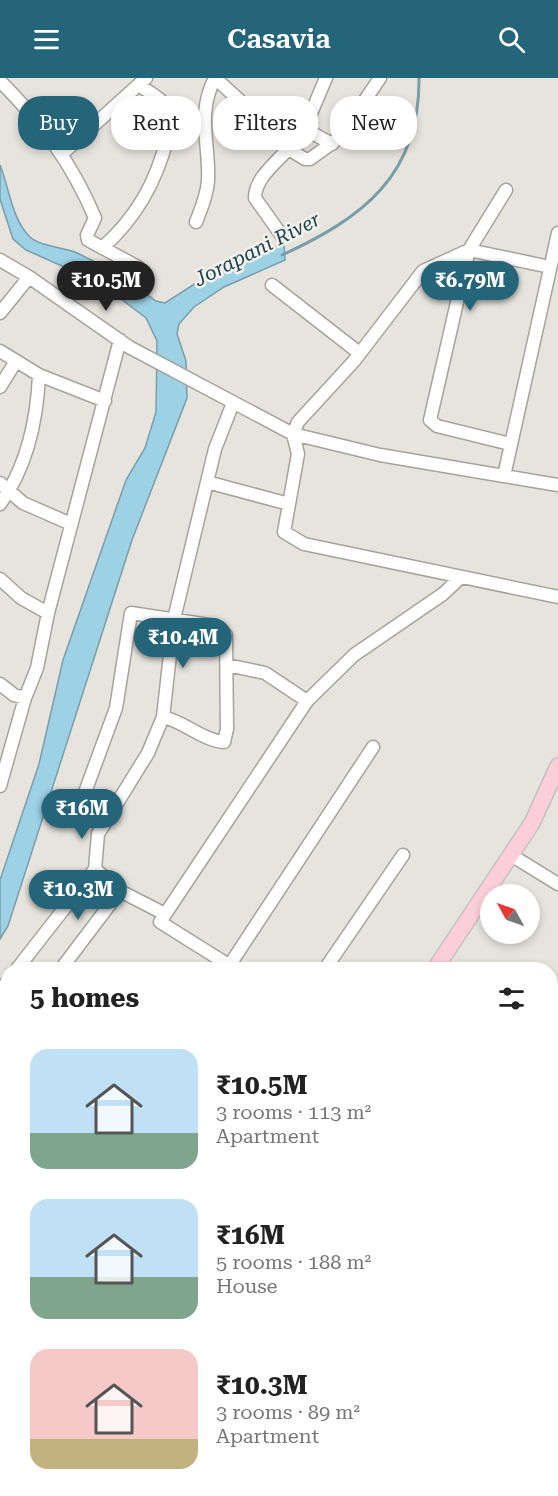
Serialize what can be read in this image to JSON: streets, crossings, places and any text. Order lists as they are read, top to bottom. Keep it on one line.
{"water":["Jorapani River"],"north":"top left","page":{"header":"Casavia","chip":["Buy","Rent","Filters","New"],"price":["₹10.5M","₹6.79M","₹10.4M","₹16M","₹10.3M"],"heading":"5 homes","list":[{"name":"₹10.5M","note":"3 rooms · 113 m² · Apartment"},{"name":"₹16M","note":"5 rooms · 188 m² · House"},{"name":"₹10.3M","note":"3 rooms · 89 m² · Apartment"}]}}
